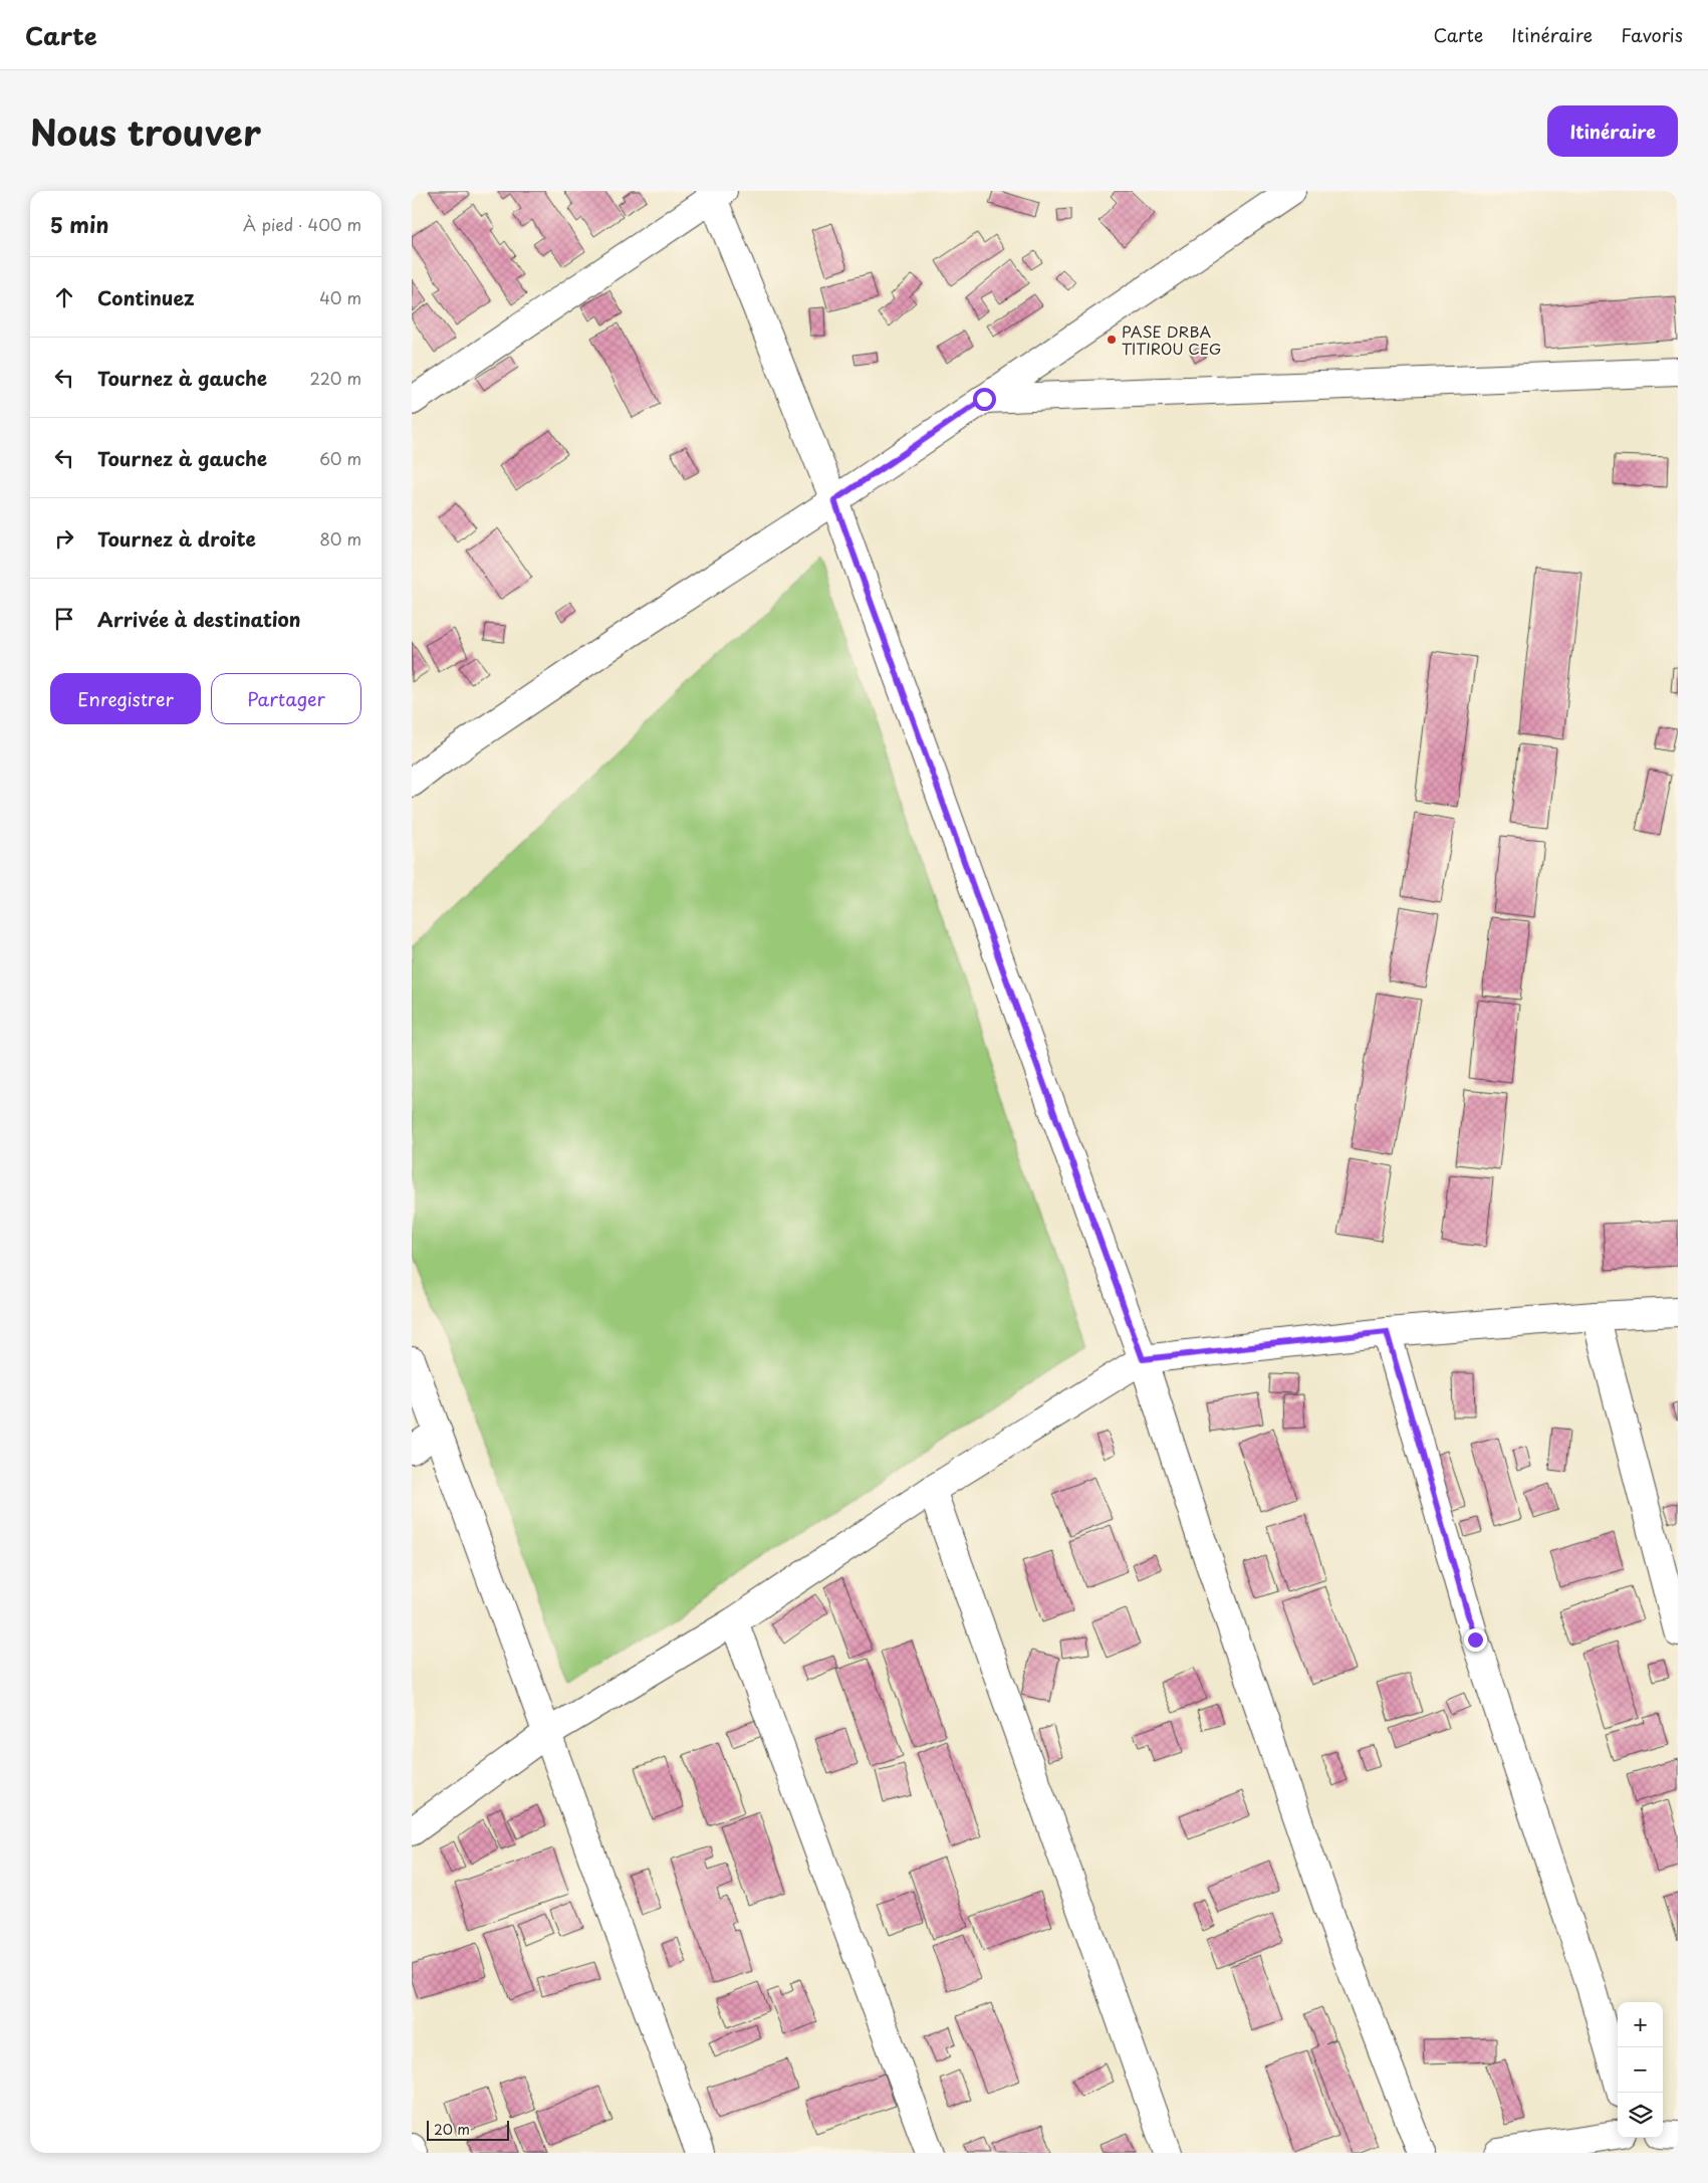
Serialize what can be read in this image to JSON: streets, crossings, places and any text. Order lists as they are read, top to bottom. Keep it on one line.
{"places":["PASE DRBA TITIROU CEG"],"scale_bar":"20 m","page":{"header":"Carte","nav":["Carte","Itinéraire","Favoris"],"title":"Nous trouver","buttons":["Itinéraire",["Enregistrer","Partager"]],"heading":["5 min","À pied · 400 m"],"list":[["Continuez","40 m"],["Tournez à gauche","220 m"],["Tournez à gauche","60 m"],["Tournez à droite","80 m"],"Arrivée à destination"],"map_buttons":["+","−"],"scale":"20 m"}}
